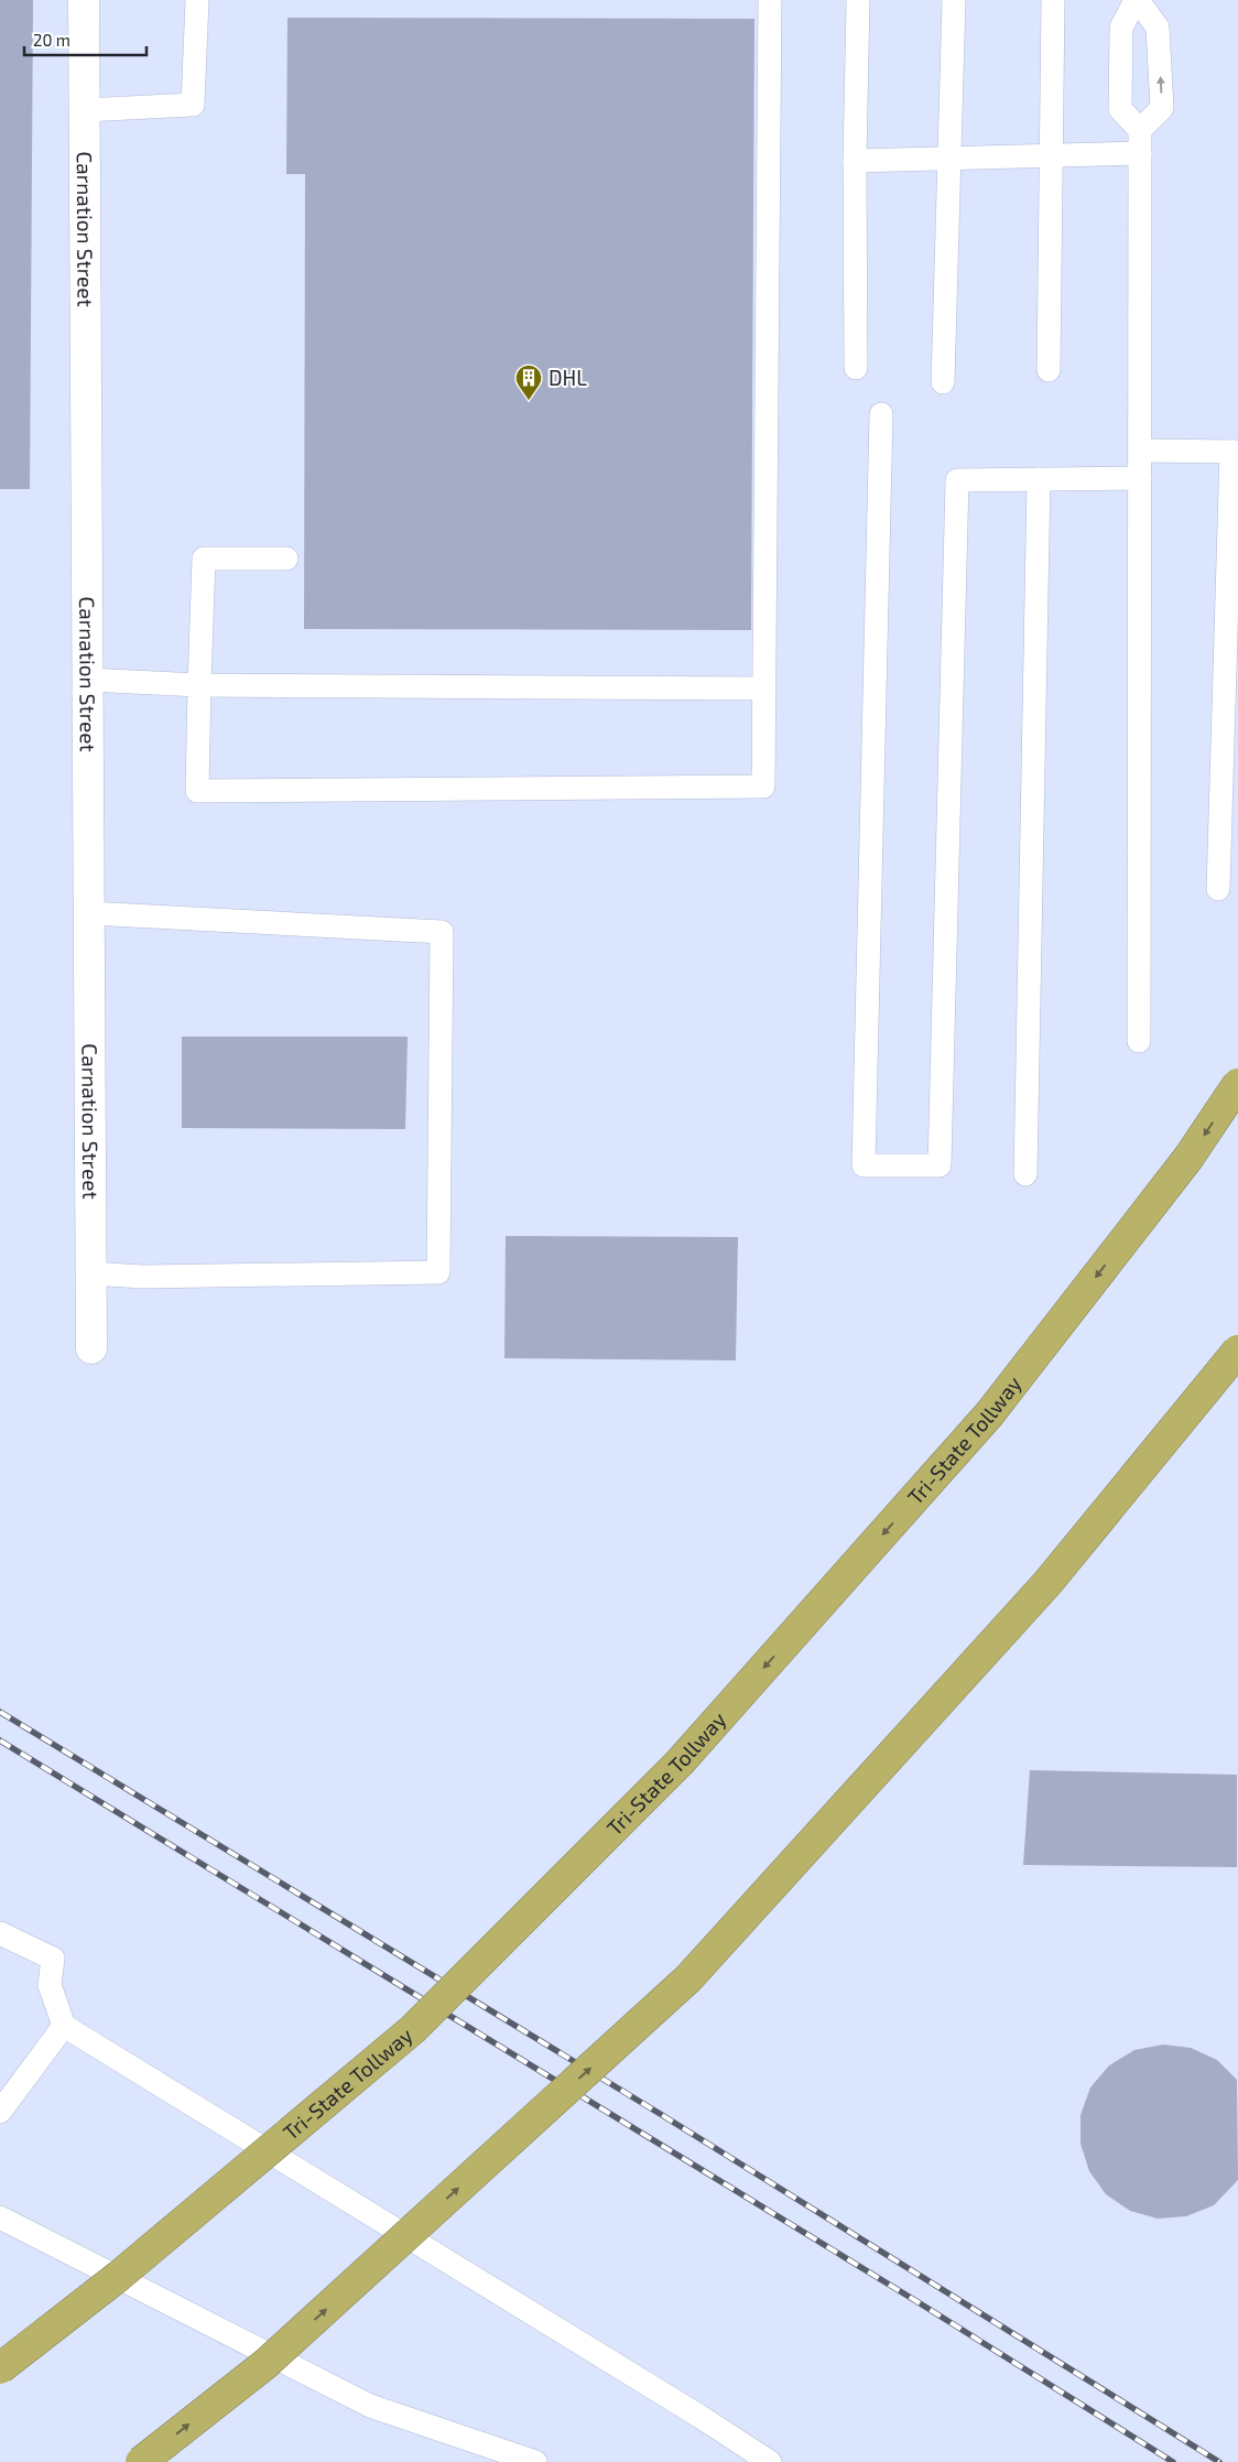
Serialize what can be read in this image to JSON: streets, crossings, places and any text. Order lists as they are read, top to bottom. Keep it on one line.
{"streets":{"highway":["Tri-State Tollway"],"street":["Carnation Street"]},"places":{"building":["DHL"]},"scale_bar":"20 m"}
